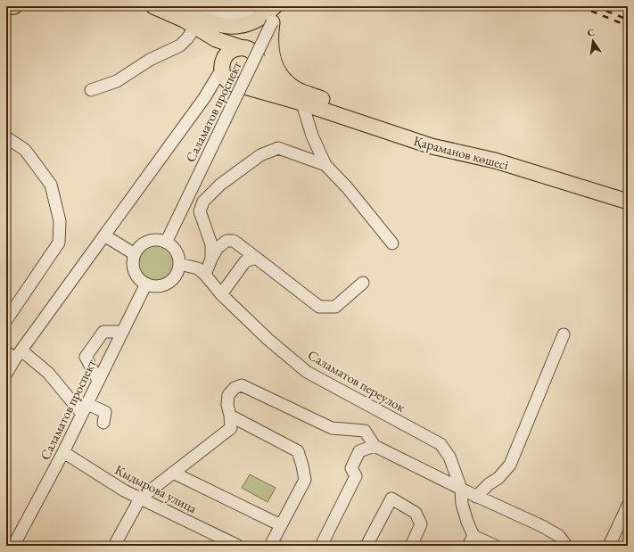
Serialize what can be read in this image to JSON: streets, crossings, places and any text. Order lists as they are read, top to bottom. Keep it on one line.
{"streets":{"main road":["Қараманов көшесі"],"street":["Саламатов проспект","Саламатов переулок","Кыдырова улица"]},"crossings":[["Саламатов проспект","Саламатов переулок"],["Саламатов проспект","Кыдырова улица"]],"north":"top"}
